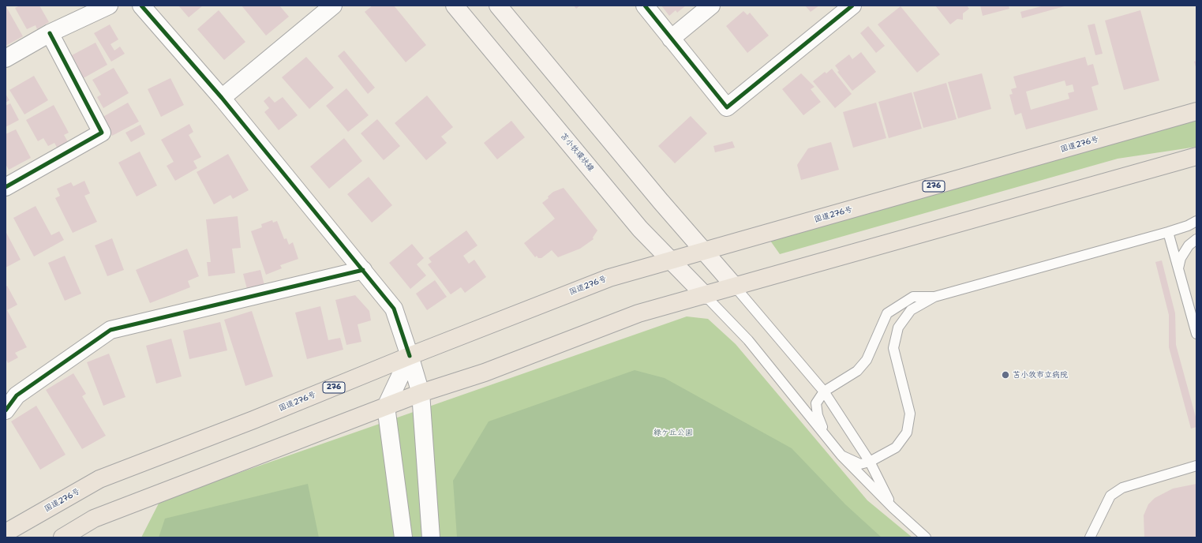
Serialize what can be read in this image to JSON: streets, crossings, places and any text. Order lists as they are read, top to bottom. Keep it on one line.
{"streets":{"highway":["国道276号","276"],"main road":["苫小牧環状線"]},"crossings":[["国道276号","苫小牧環状線"]],"parks":["緑ケ丘公園"],"places":["苫小牧市立病院"]}
